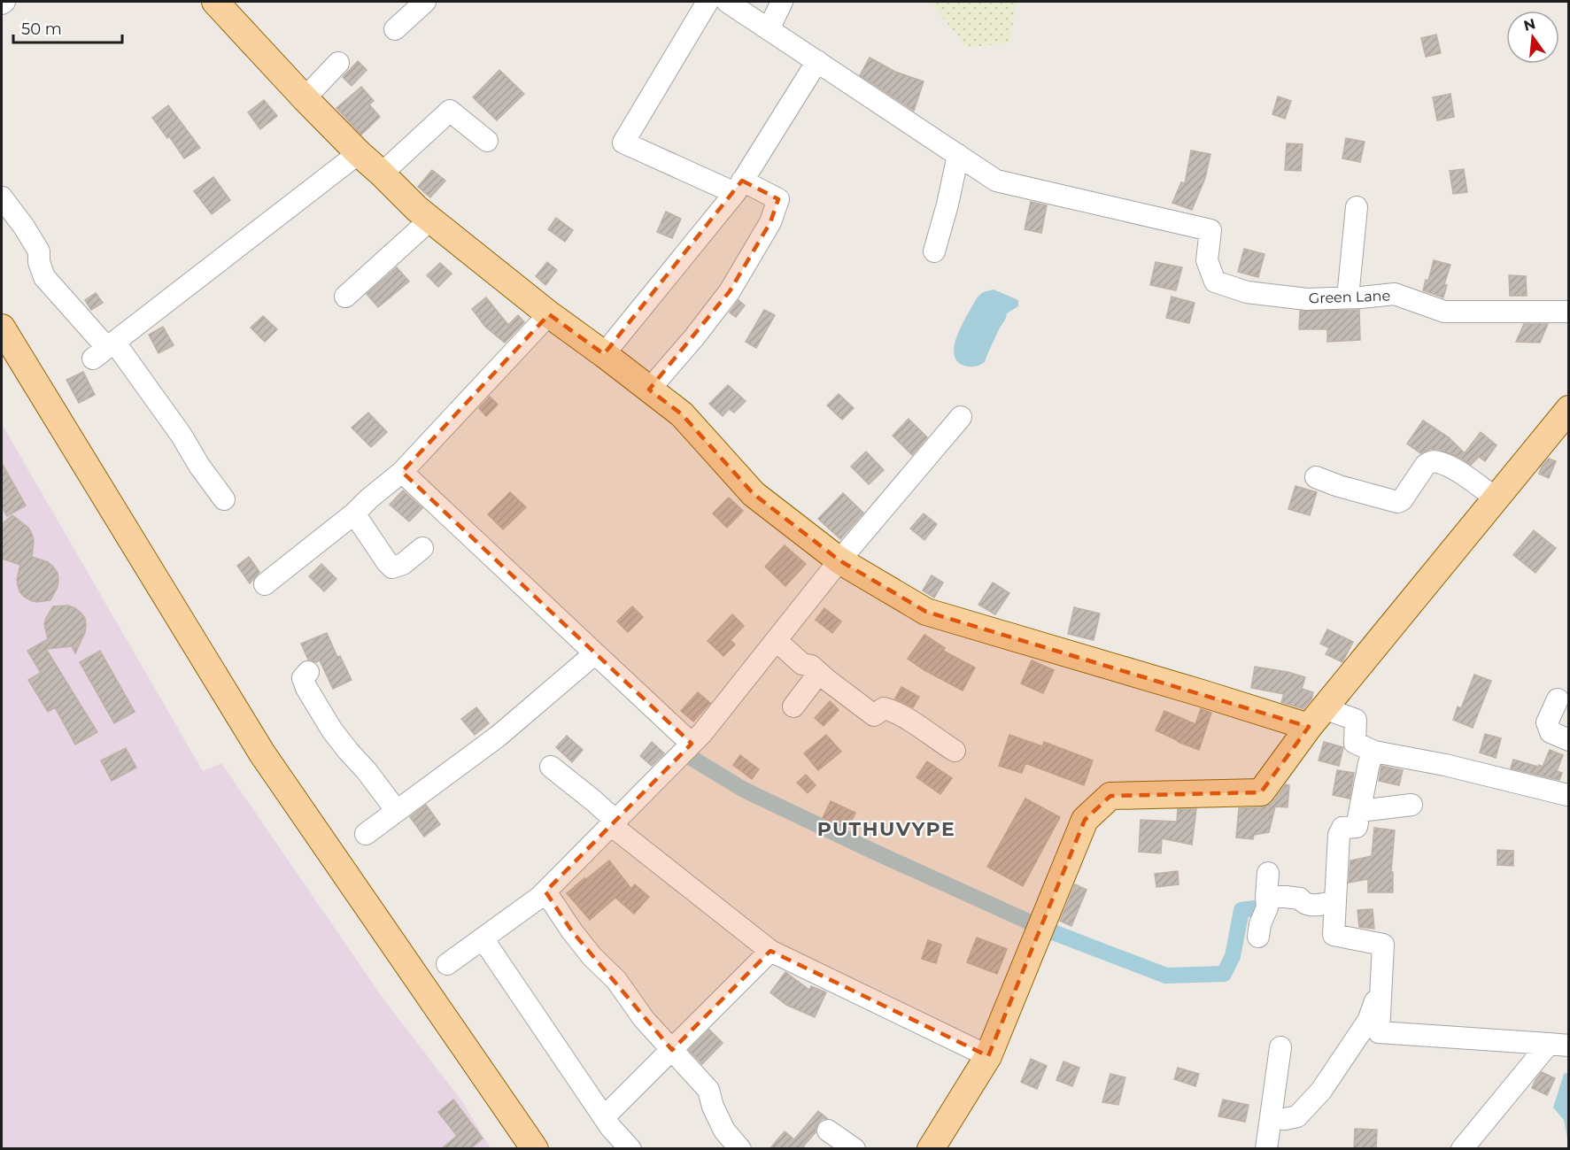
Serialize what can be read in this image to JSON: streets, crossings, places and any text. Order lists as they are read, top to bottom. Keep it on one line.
{"streets":{"street":["Green Lane"]},"districts":["PUTHUVYPE"],"scale_bar":"50 m","north":"top"}
